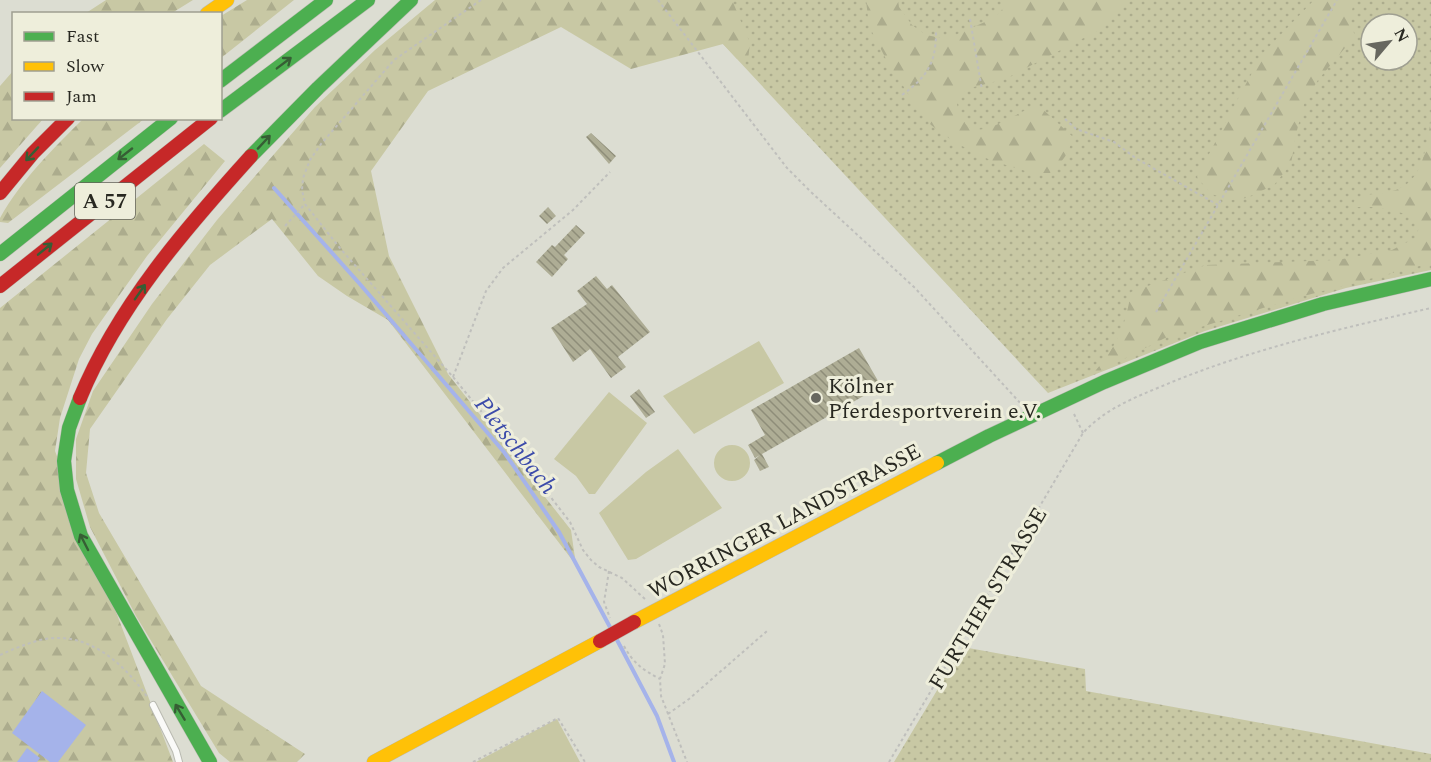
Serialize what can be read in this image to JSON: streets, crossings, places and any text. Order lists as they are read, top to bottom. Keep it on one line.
{"streets":{"main road":["A 57","WORRINGER LANDSTRASSE"],"path":["FURTHER STRASSE"]},"water":["Pletschbach"],"places":["Kölner Pferdesportverein e.V."],"legend":["Fast","Slow","Jam"],"north":"top right"}
